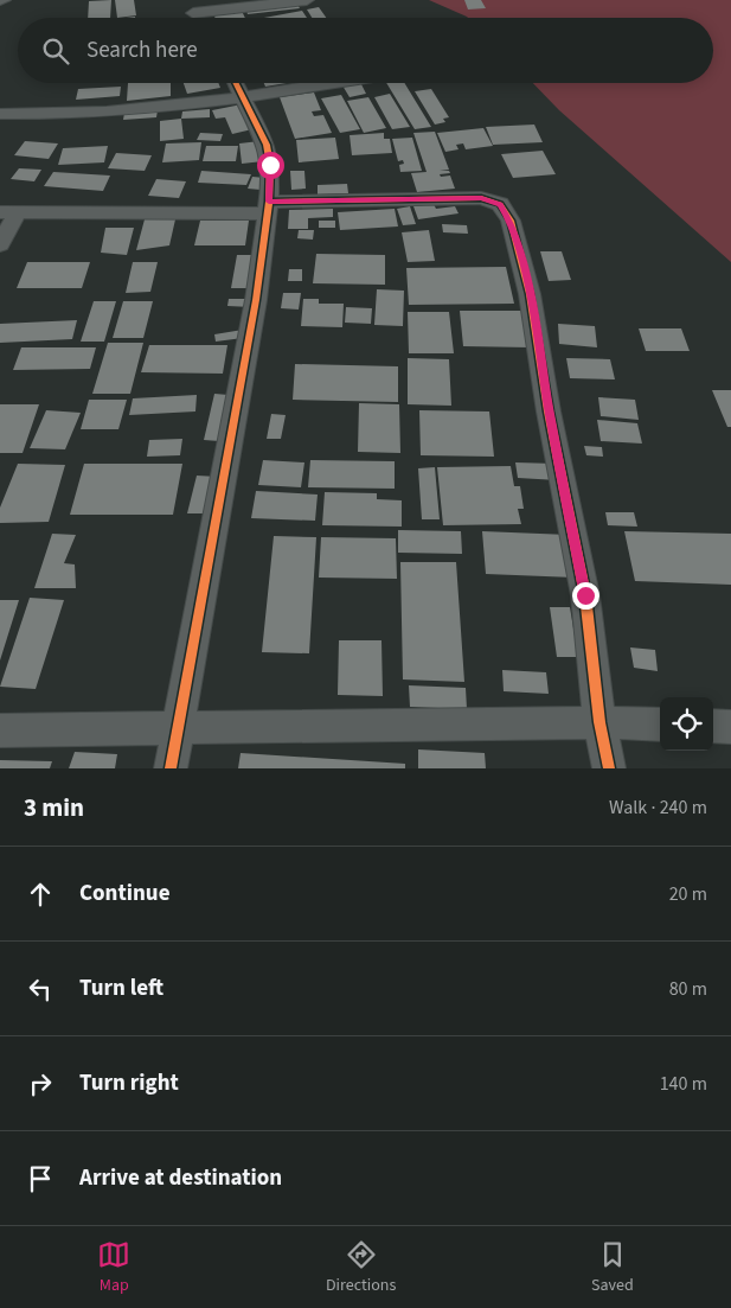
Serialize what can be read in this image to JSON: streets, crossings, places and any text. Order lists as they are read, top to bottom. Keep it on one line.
{"page":{"search":"Search here","heading":["3 min","Walk · 240 m"],"list":[["Continue","20 m"],["Turn left","80 m"],["Turn right","140 m"],"Arrive at destination"],"nav":["Map","Directions","Saved"]}}
